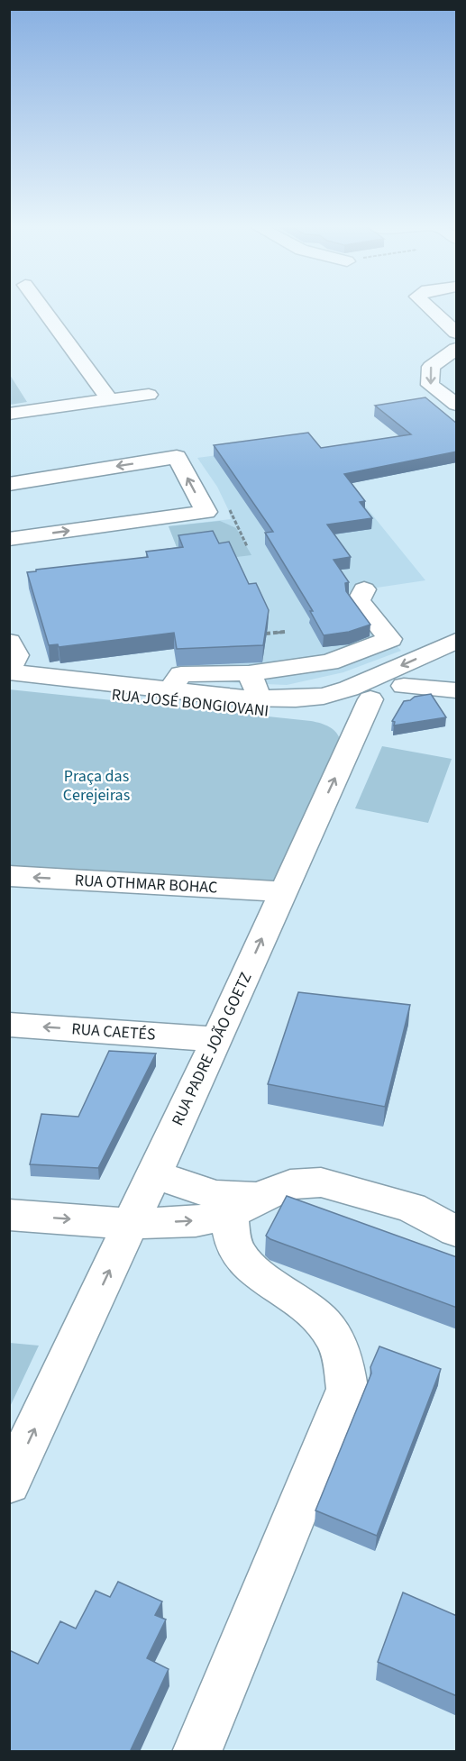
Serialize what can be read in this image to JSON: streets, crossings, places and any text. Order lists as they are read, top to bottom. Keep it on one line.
{"streets":{"street":["RUA JOSÉ BONGIOVANI","RUA OTHMAR BOHAC","RUA CAETÉS","RUA PADRE JOÃO GOETZ"]},"crossings":[["RUA JOSÉ BONGIOVANI","RUA PADRE JOÃO GOETZ"],["RUA OTHMAR BOHAC","RUA PADRE JOÃO GOETZ"],["RUA CAETÉS","RUA PADRE JOÃO GOETZ"]],"one_way":["RUA PADRE JOÃO GOETZ"],"parks":["Praça das Cerejeiras"]}
